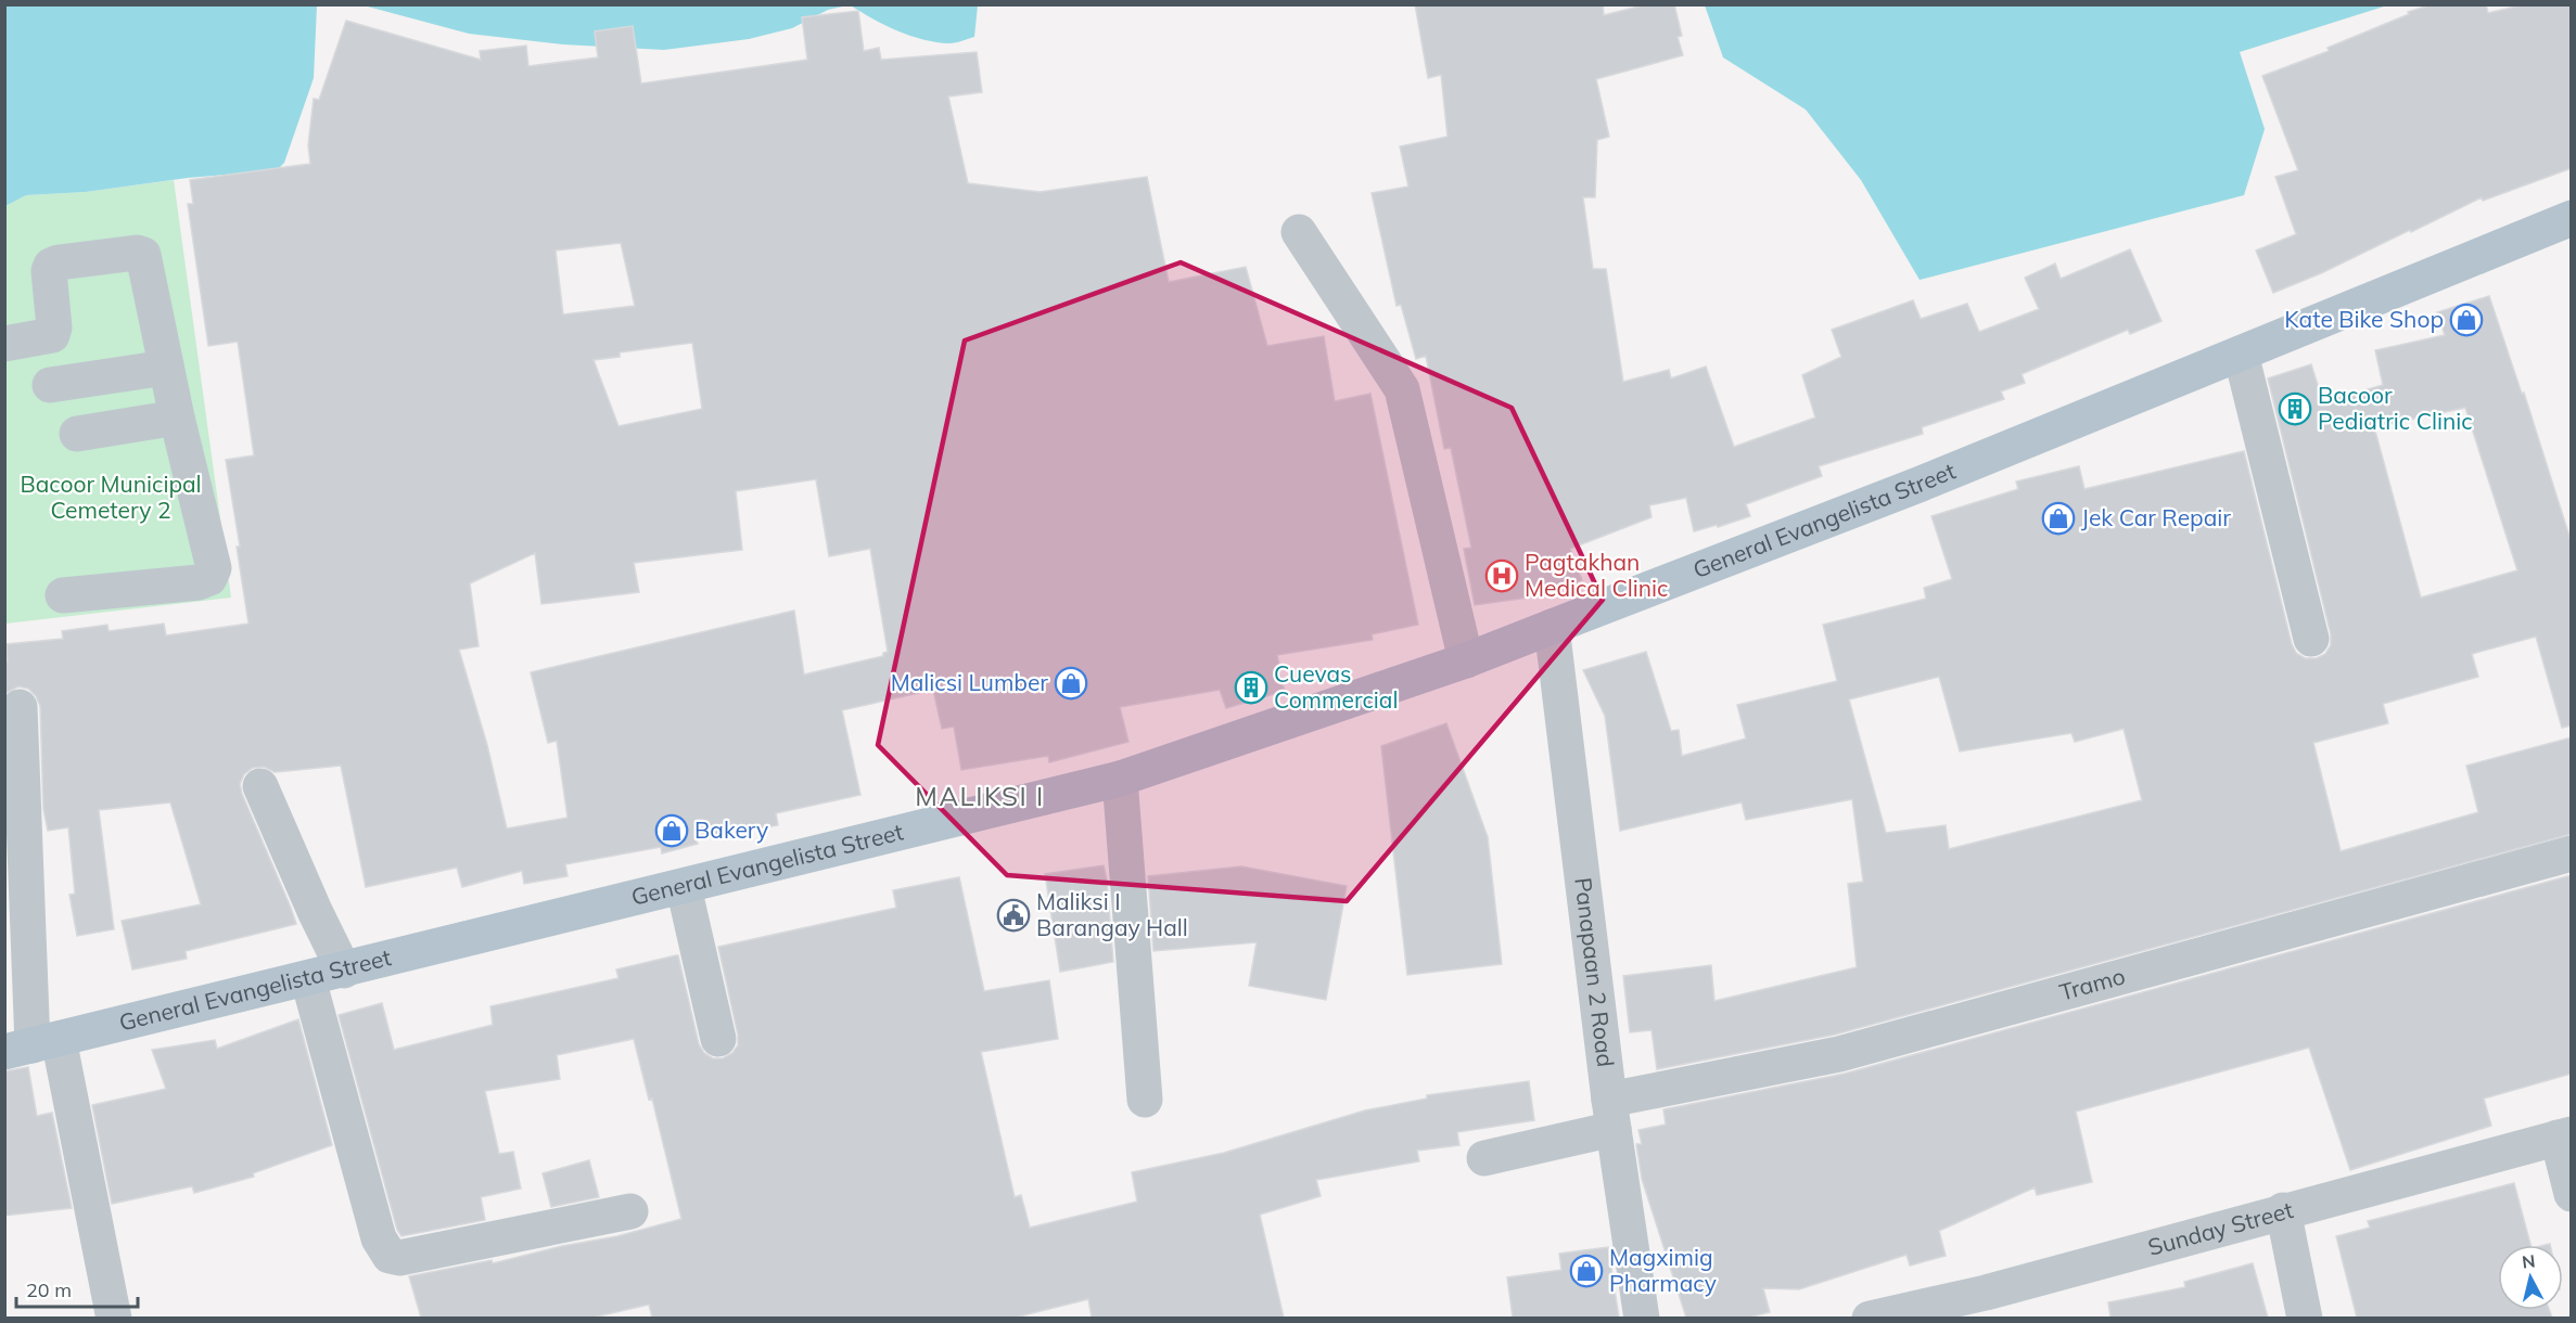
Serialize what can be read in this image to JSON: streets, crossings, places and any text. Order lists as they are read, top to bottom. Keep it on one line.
{"streets":{"main road":["General Evangelista Street"],"street":["Panapaan 2 Road","Tramo","Sunday Street"]},"crossings":[["General Evangelista Street","Panapaan 2 Road"],["Panapaan 2 Road","Tramo"]],"districts":["MALIKSI I"],"parks":["Bacoor Municipal Cemetery 2"],"places":{"shop":["Kate Bike Shop","Jek Car Repair","Malicsi Lumber","Bakery","Magximig Pharmacy"],"building":["Bacoor Pediatric Clinic","Cuevas Commercial"],"hospital":["Pagtakhan Medical Clinic"],"public building":["Maliksi I Barangay Hall"]},"scale_bar":"20 m","north":"top"}
